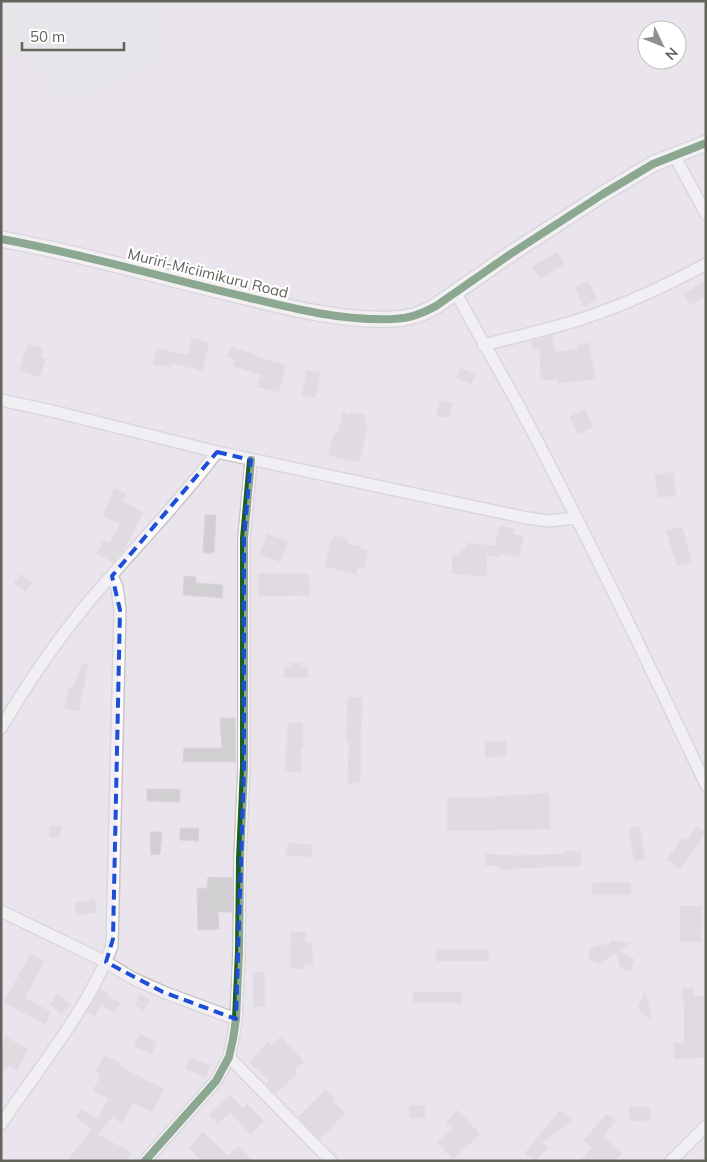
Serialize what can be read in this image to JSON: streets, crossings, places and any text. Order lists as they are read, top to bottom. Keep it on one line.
{"streets":{"street":["Muriri-Miciimikuru Road"]},"scale_bar":"50 m","north":"bottom right"}
